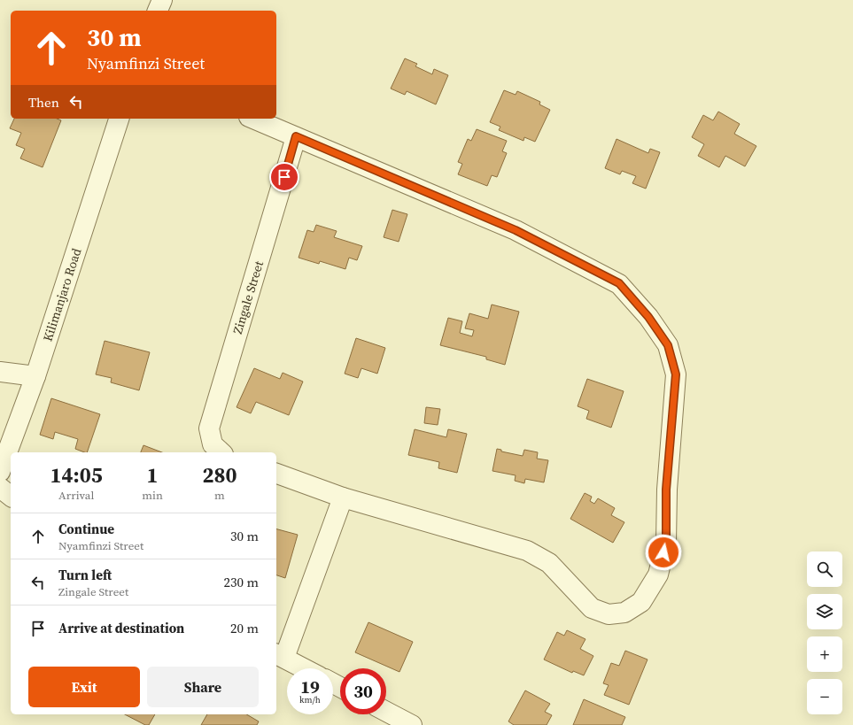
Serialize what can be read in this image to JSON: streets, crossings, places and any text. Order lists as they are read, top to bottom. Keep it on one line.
{"streets":{"street":["Kilimanjaro Road","Zingale Street"]},"page":{"turn":["30 m","Nyamfinzi Street"],"then":"Then","eta":["14:05","Arrival","1","min","280","m"],"list":[{"name":"Continue","note":"Nyamfinzi Street","value":"30 m"},{"name":"Turn left","note":"Zingale Street","value":"230 m"},{"name":"Arrive at destination","value":"20 m"}],"map_buttons":["+","−"],"buttons":["Exit","Share"],"speed":"19 km/h","limit":"30"}}
